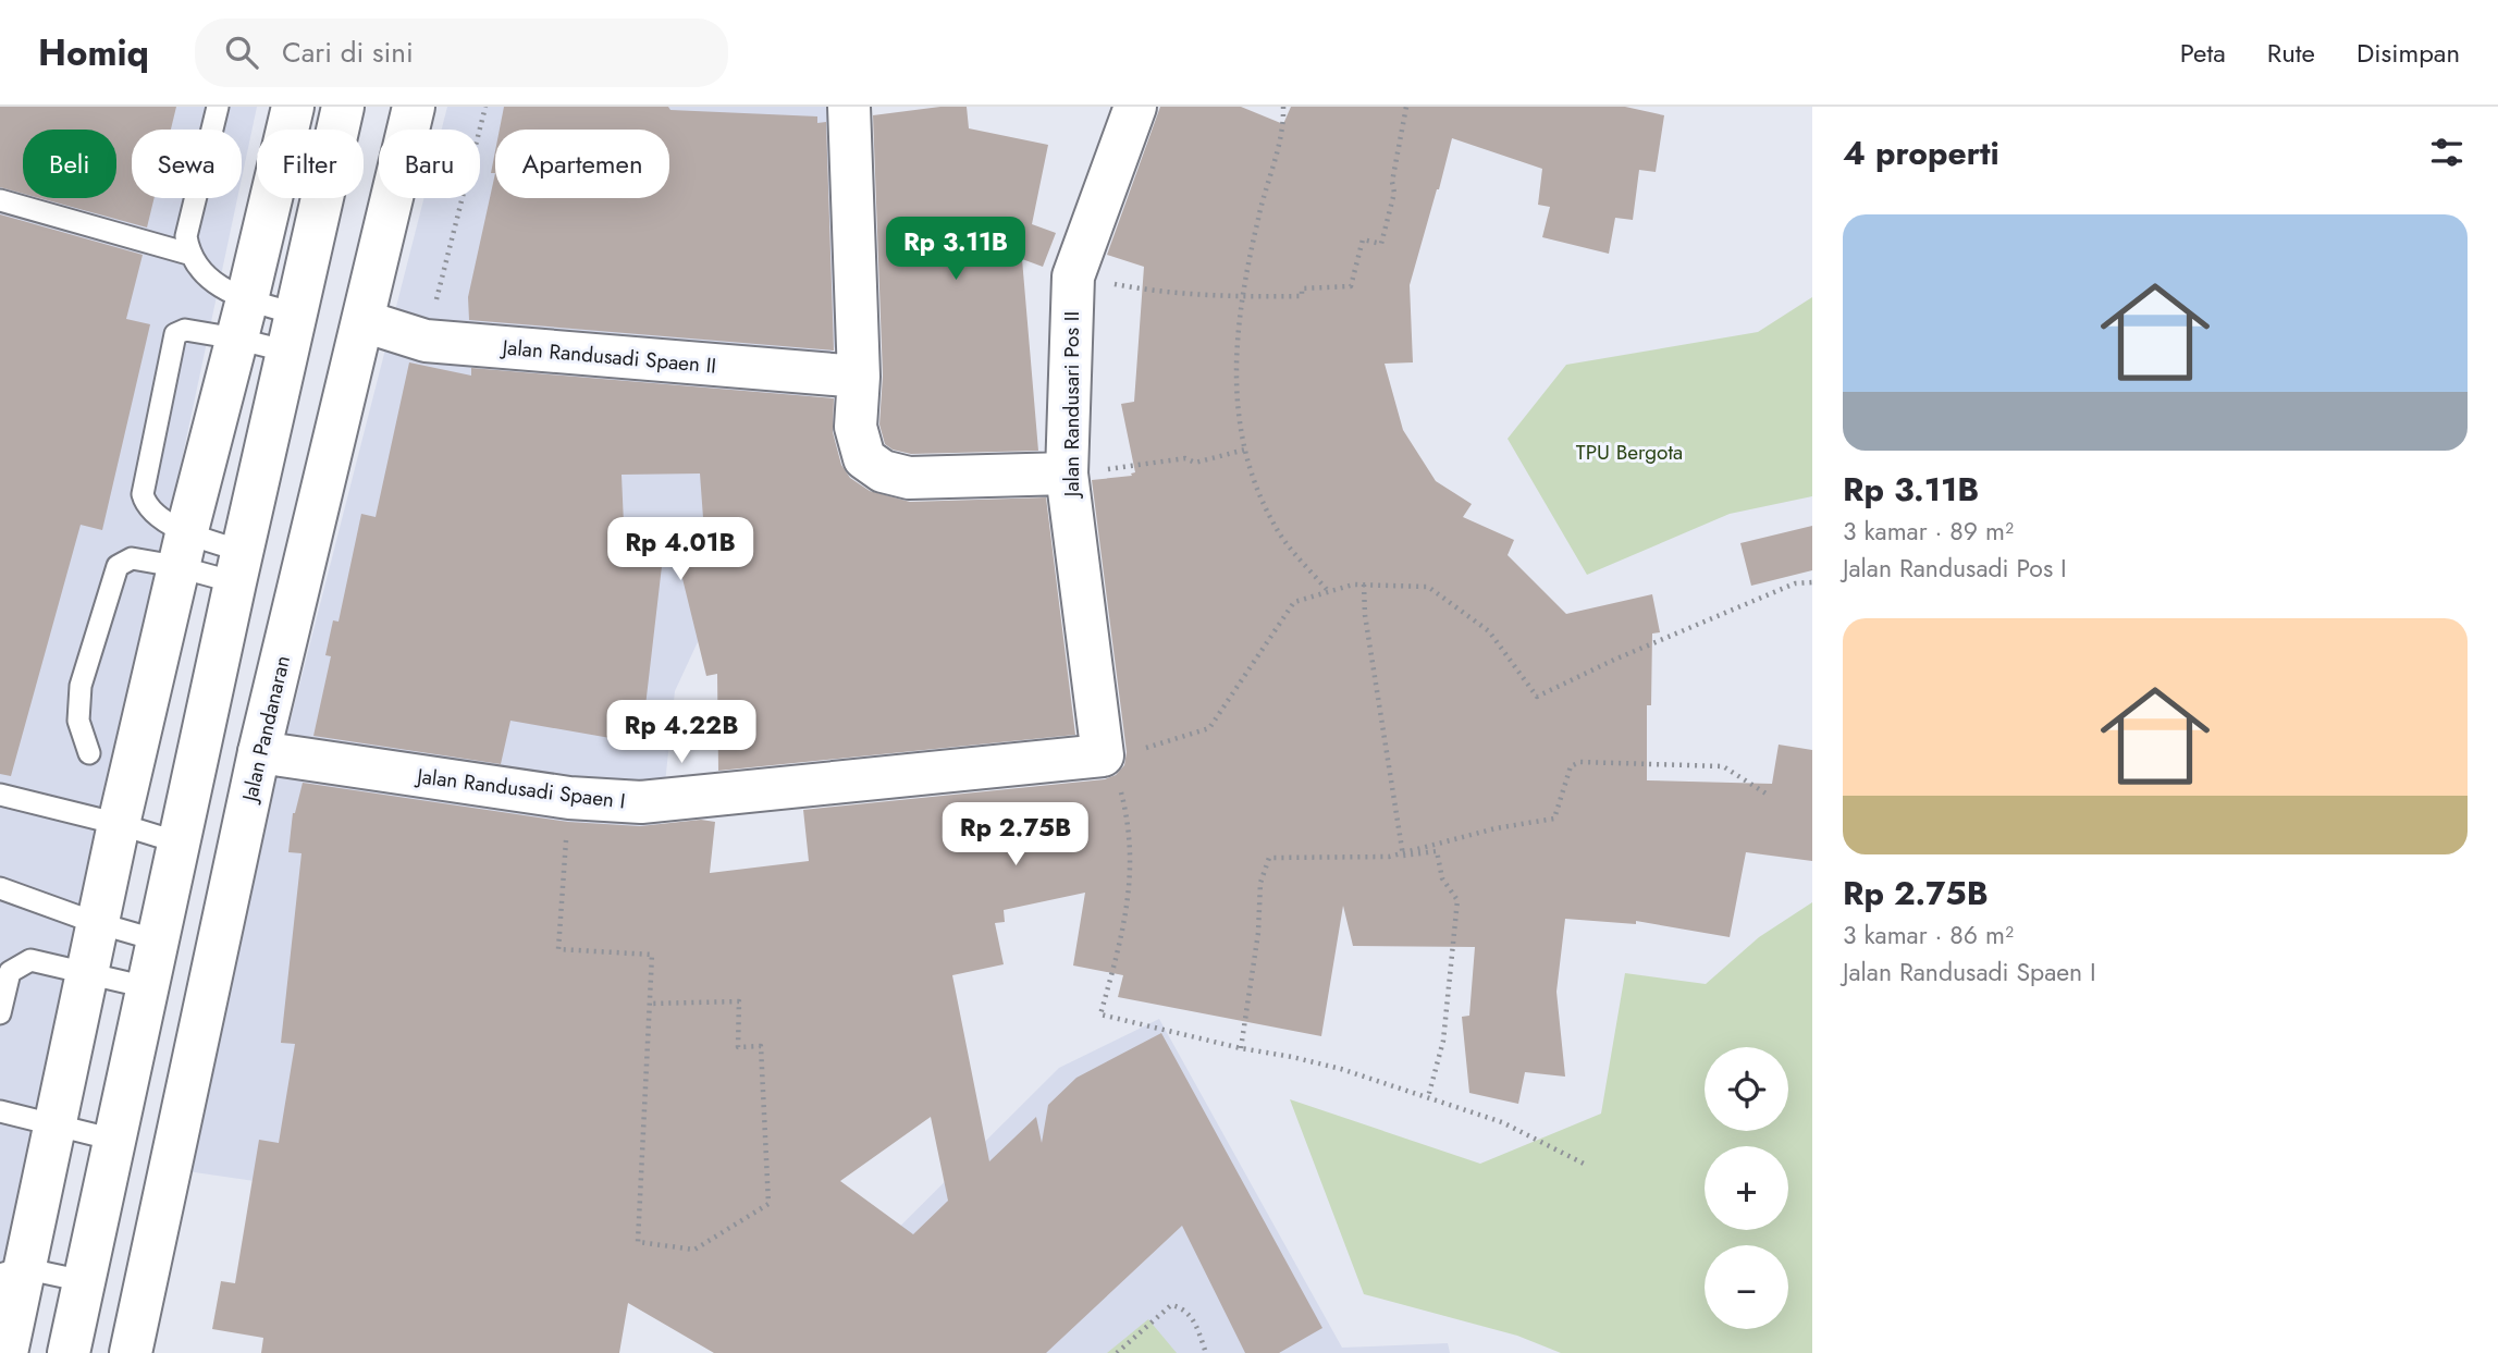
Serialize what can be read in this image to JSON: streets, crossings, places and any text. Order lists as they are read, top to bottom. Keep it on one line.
{"streets":{"street":["Jalan Randusadi Spaen II","Jalan Randusari Pos II","Jalan Pandanaran","Jalan Randusadi Spaen I"]},"crossings":[["Jalan Randusadi Spaen II","Jalan Pandanaran"],["Jalan Randusari Pos II","Jalan Randusadi Spaen I"],["Jalan Pandanaran","Jalan Randusadi Spaen I"]],"parks":["TPU Bergota"],"page":{"header":"Homiq","search":"Cari di sini","nav":["Peta","Rute","Disimpan"],"heading":"4 properti","chip":["Beli","Sewa","Filter","Baru","Apartemen"],"list":[{"name":"Rp 3.11B","note":"3 kamar · 89 m² · Jalan Randusadi Pos I"},{"name":"Rp 2.75B","note":"3 kamar · 86 m² · Jalan Randusadi Spaen I"}],"price":["Rp 3.11B","Rp 4.01B","Rp 4.22B","Rp 2.75B"],"map_buttons":["+","−"]}}
